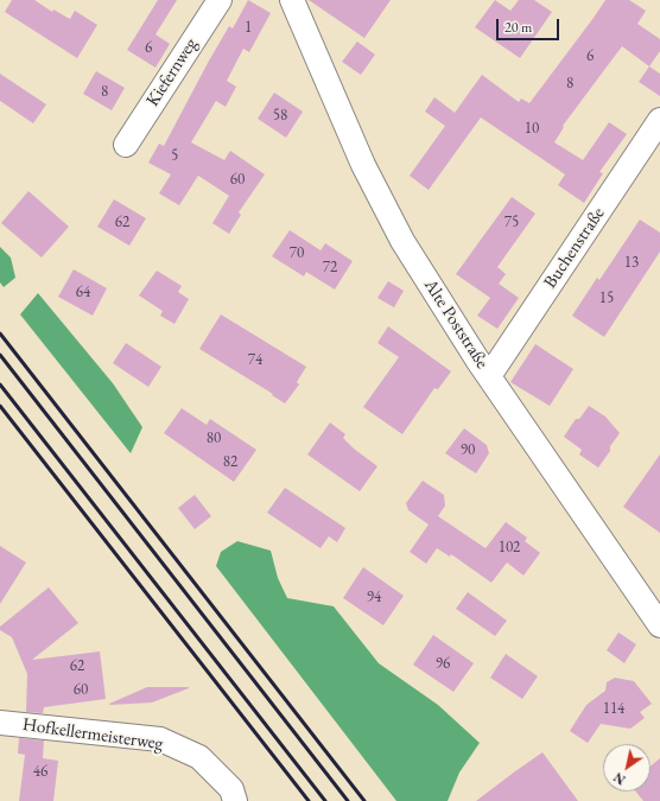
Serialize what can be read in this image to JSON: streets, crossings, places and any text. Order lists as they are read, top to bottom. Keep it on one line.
{"streets":{"street":["Kiefernweg","Buchenstraße","Alte Poststraße","Hofkellermeisterweg"]},"crossings":[["Buchenstraße","Alte Poststraße"]],"house_numbers":["1","6","6","8","8","58","10","5","60","62","75","70","13","72","64","15","74","80","90","82","102","94","96","62","60","114","46"],"scale_bar":"20 m","north":"bottom left"}
